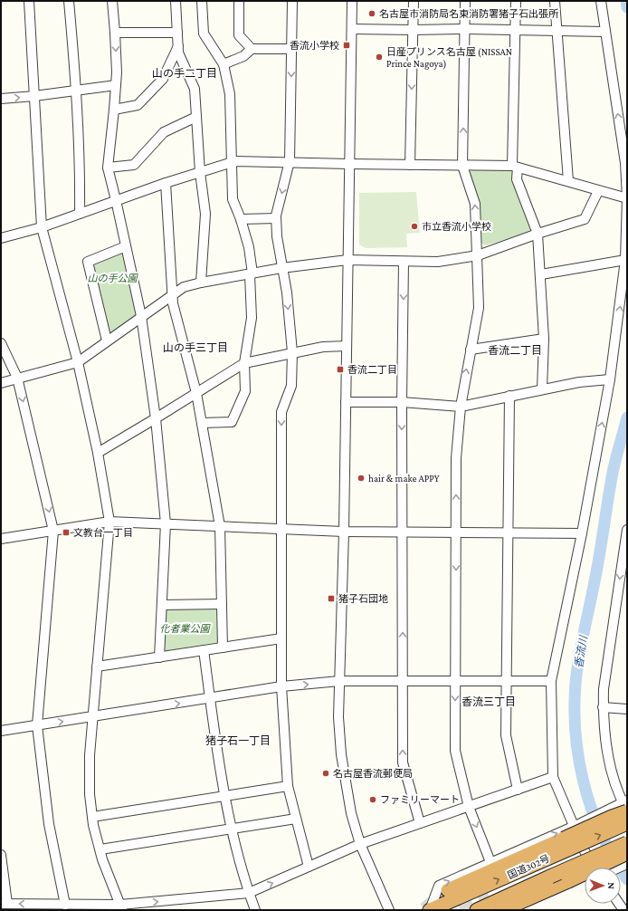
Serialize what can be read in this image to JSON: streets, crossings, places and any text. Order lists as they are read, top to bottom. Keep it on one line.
{"streets":{"highway":["国道302号"]},"districts":["山の手二丁目","山の手三丁目","香流二丁目","香流三丁目","猪子石一丁目"],"water":["香流川"],"parks":["山の手公園","化者業公園"],"places":{"other":["名古屋市消防局名東消防署猪子石出張所","日産プリンス名古屋 (NISSAN Prince Nagoya)","市立香流小学校","hair & make APPY","名古屋香流郵便局","ファミリーマート"],"transit":["香流小学校","香流二丁目","文教台一丁目","猪子石団地"]},"north":"right"}
